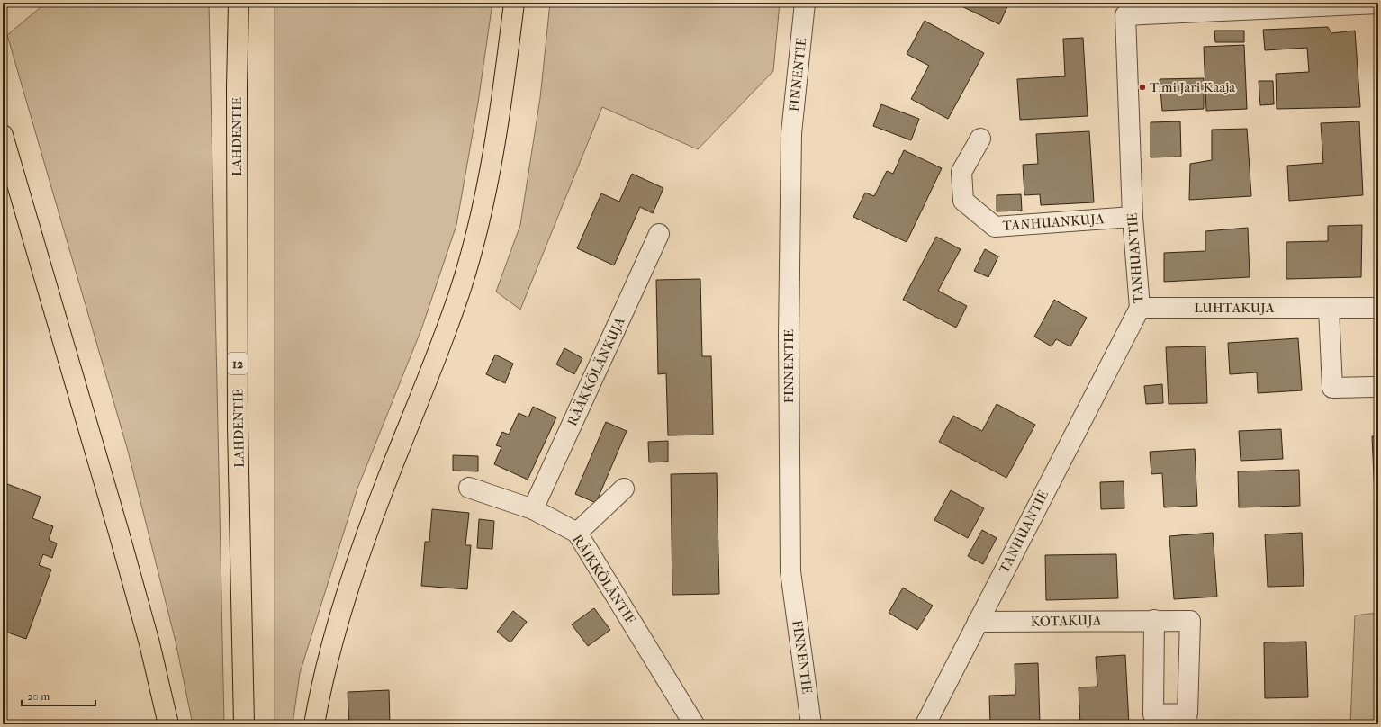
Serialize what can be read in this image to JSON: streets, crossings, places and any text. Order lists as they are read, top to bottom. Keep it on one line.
{"streets":{"highway":["LAHDENTIE","12"],"street":["FINNENTIE","TANHUANKUJA","TANHUANTIE","LUHTAKUJA","RÄÄKKÖLÄNKUJA","RÄIKKÖLÄNTIE","KOTAKUJA"]},"crossings":[["TANHUANKUJA","TANHUANTIE"],["TANHUANTIE","LUHTAKUJA"],["TANHUANTIE","KOTAKUJA"],["RÄÄKKÖLÄNKUJA","RÄIKKÖLÄNTIE"]],"places":["T:mi Jari Kaaja"],"scale_bar":"20 m"}
